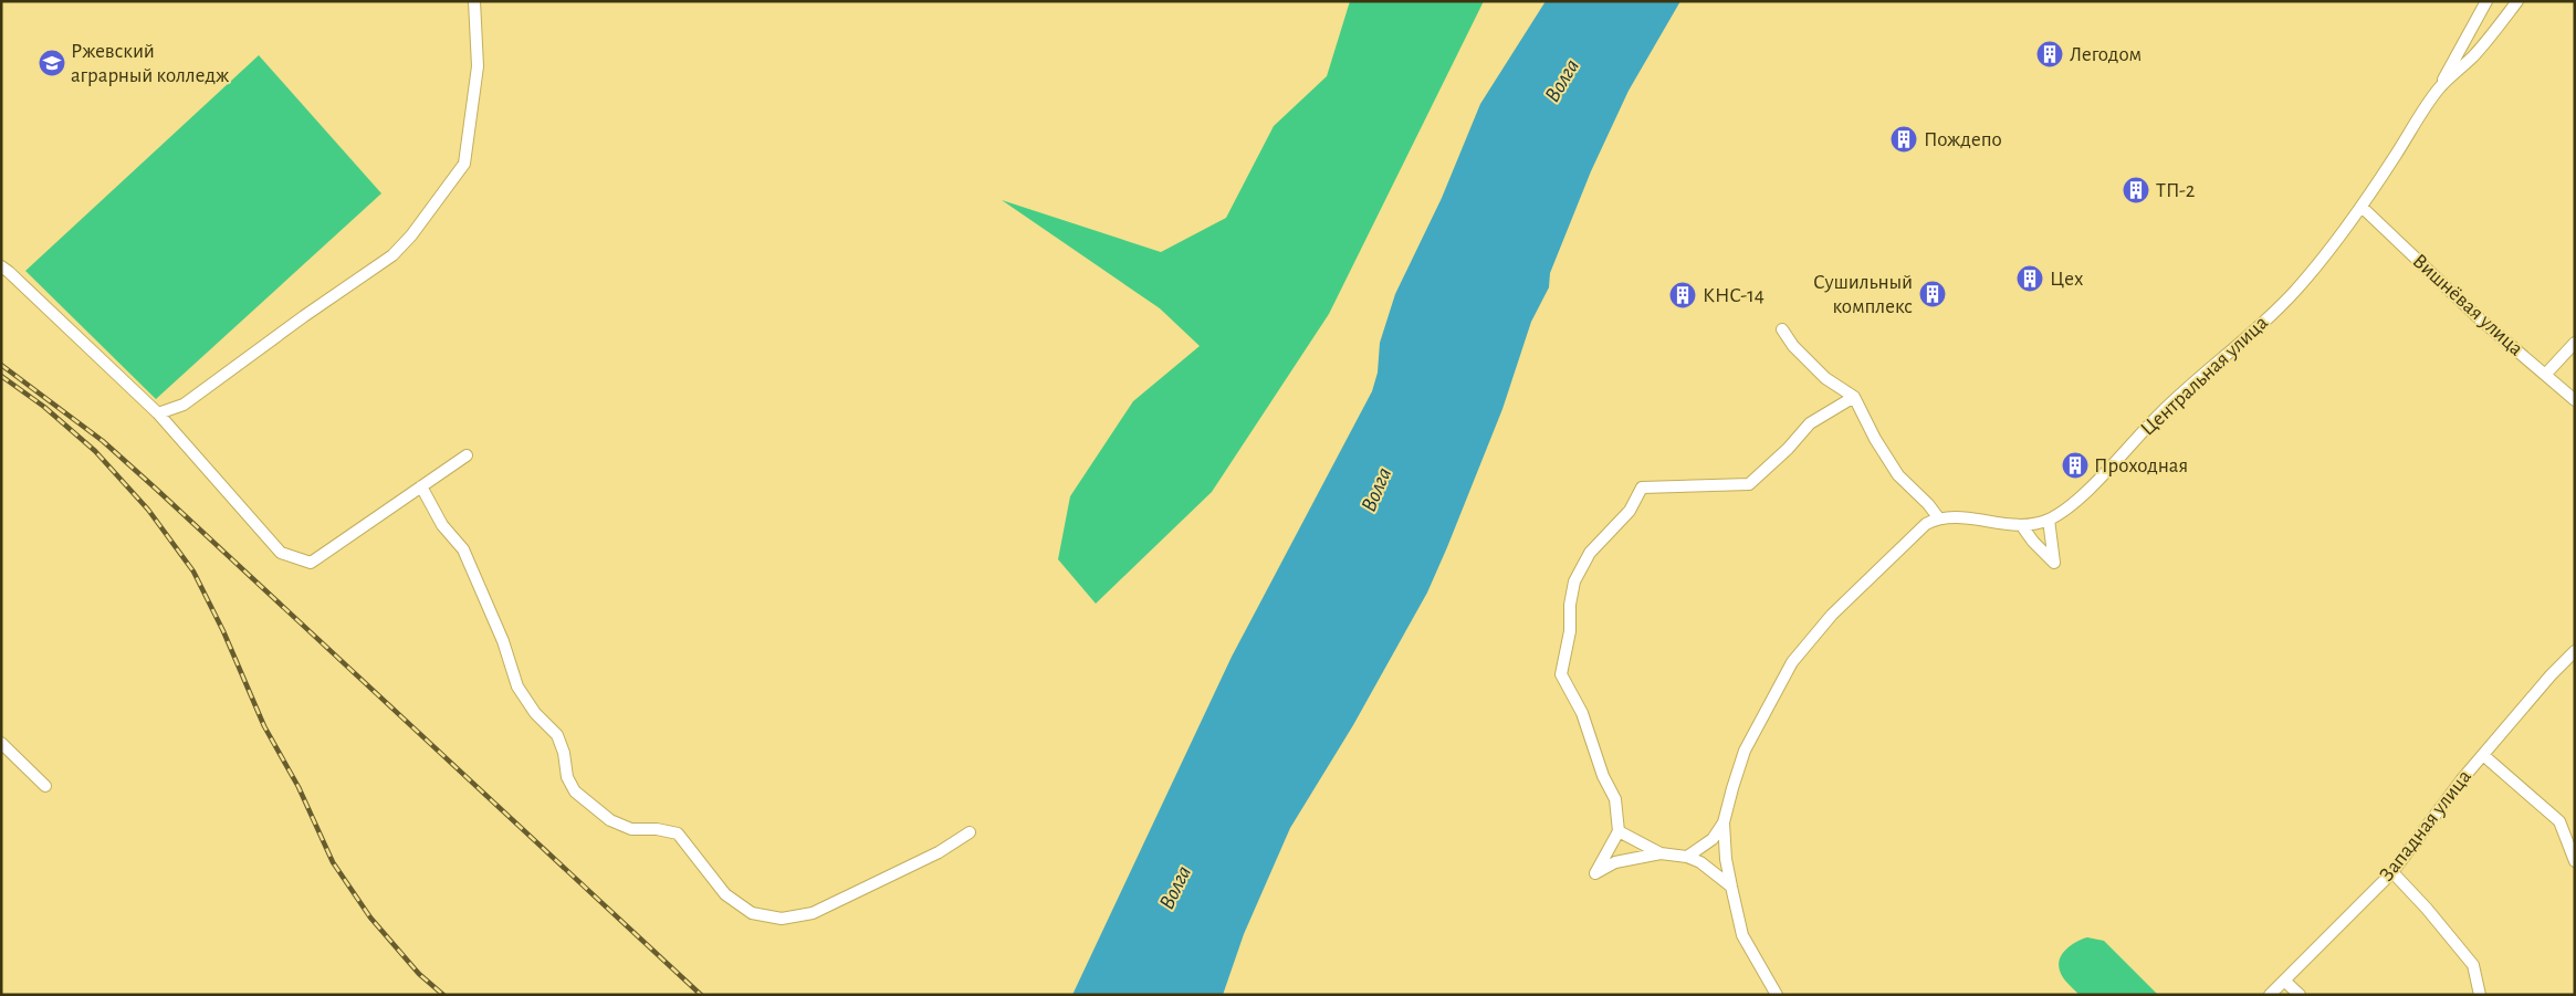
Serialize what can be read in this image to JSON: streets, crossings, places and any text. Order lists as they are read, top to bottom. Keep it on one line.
{"streets":{"street":["Вишнёвая улица","Центральная улица","Западная улица"]},"crossings":[["Вишнёвая улица","Центральная улица"]],"water":["Волга"],"places":{"building":["Легодом","Пождепо","ТП-2","Цех","Сушильный комплекс","КНС-14","Проходная"],"school or university":["Ржевский аграрный колледж"]}}
